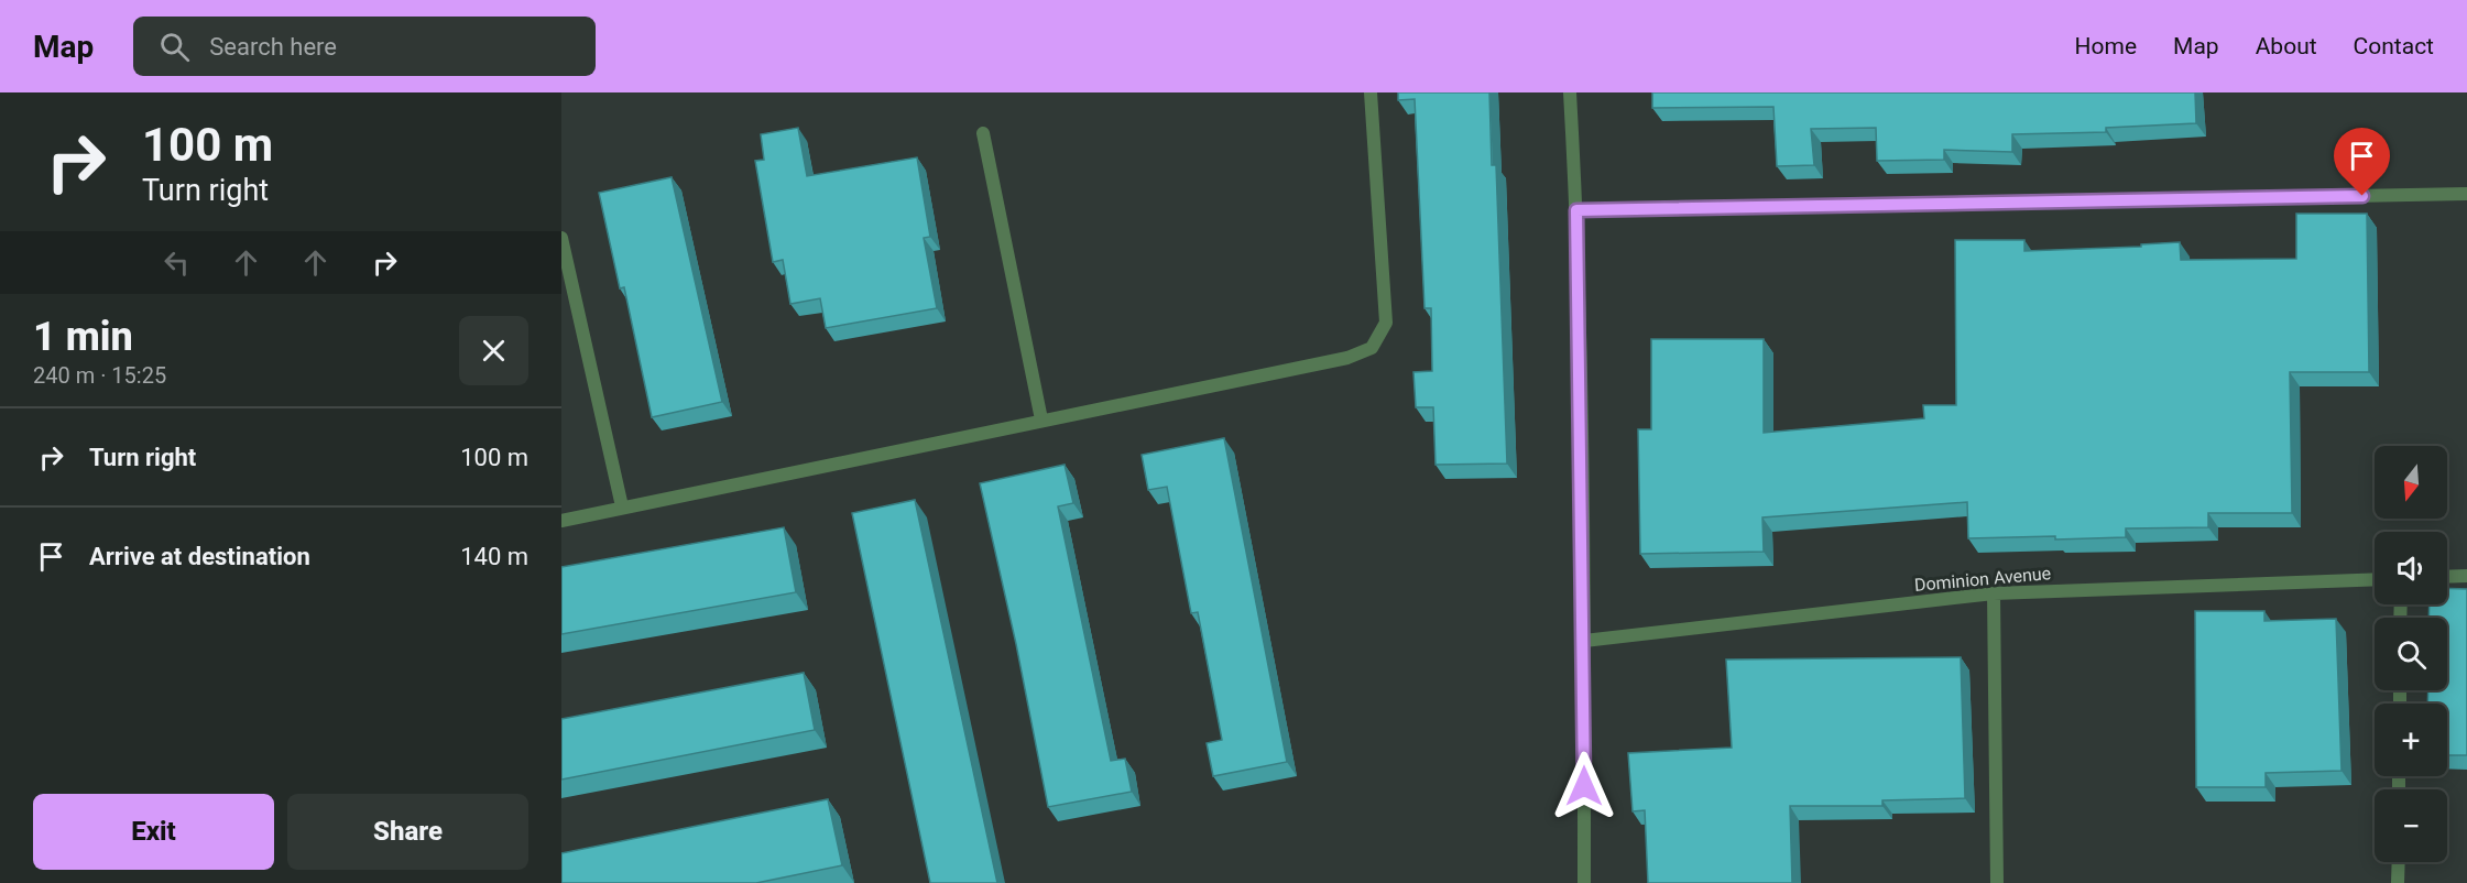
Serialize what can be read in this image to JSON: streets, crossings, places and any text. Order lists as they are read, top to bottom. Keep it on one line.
{"streets":{"street":["Dominion Avenue"]},"north":"bottom","page":{"header":"Map","search":"Search here","nav":["Home","Map","About","Contact"],"turn":["100 m","Turn right"],"heading":["1 min","240 m · 15:25"],"list":[{"name":"Turn right","value":"100 m"},{"name":"Arrive at destination","value":"140 m"}],"map_buttons":["+","−"],"buttons":["Exit","Share"]}}
